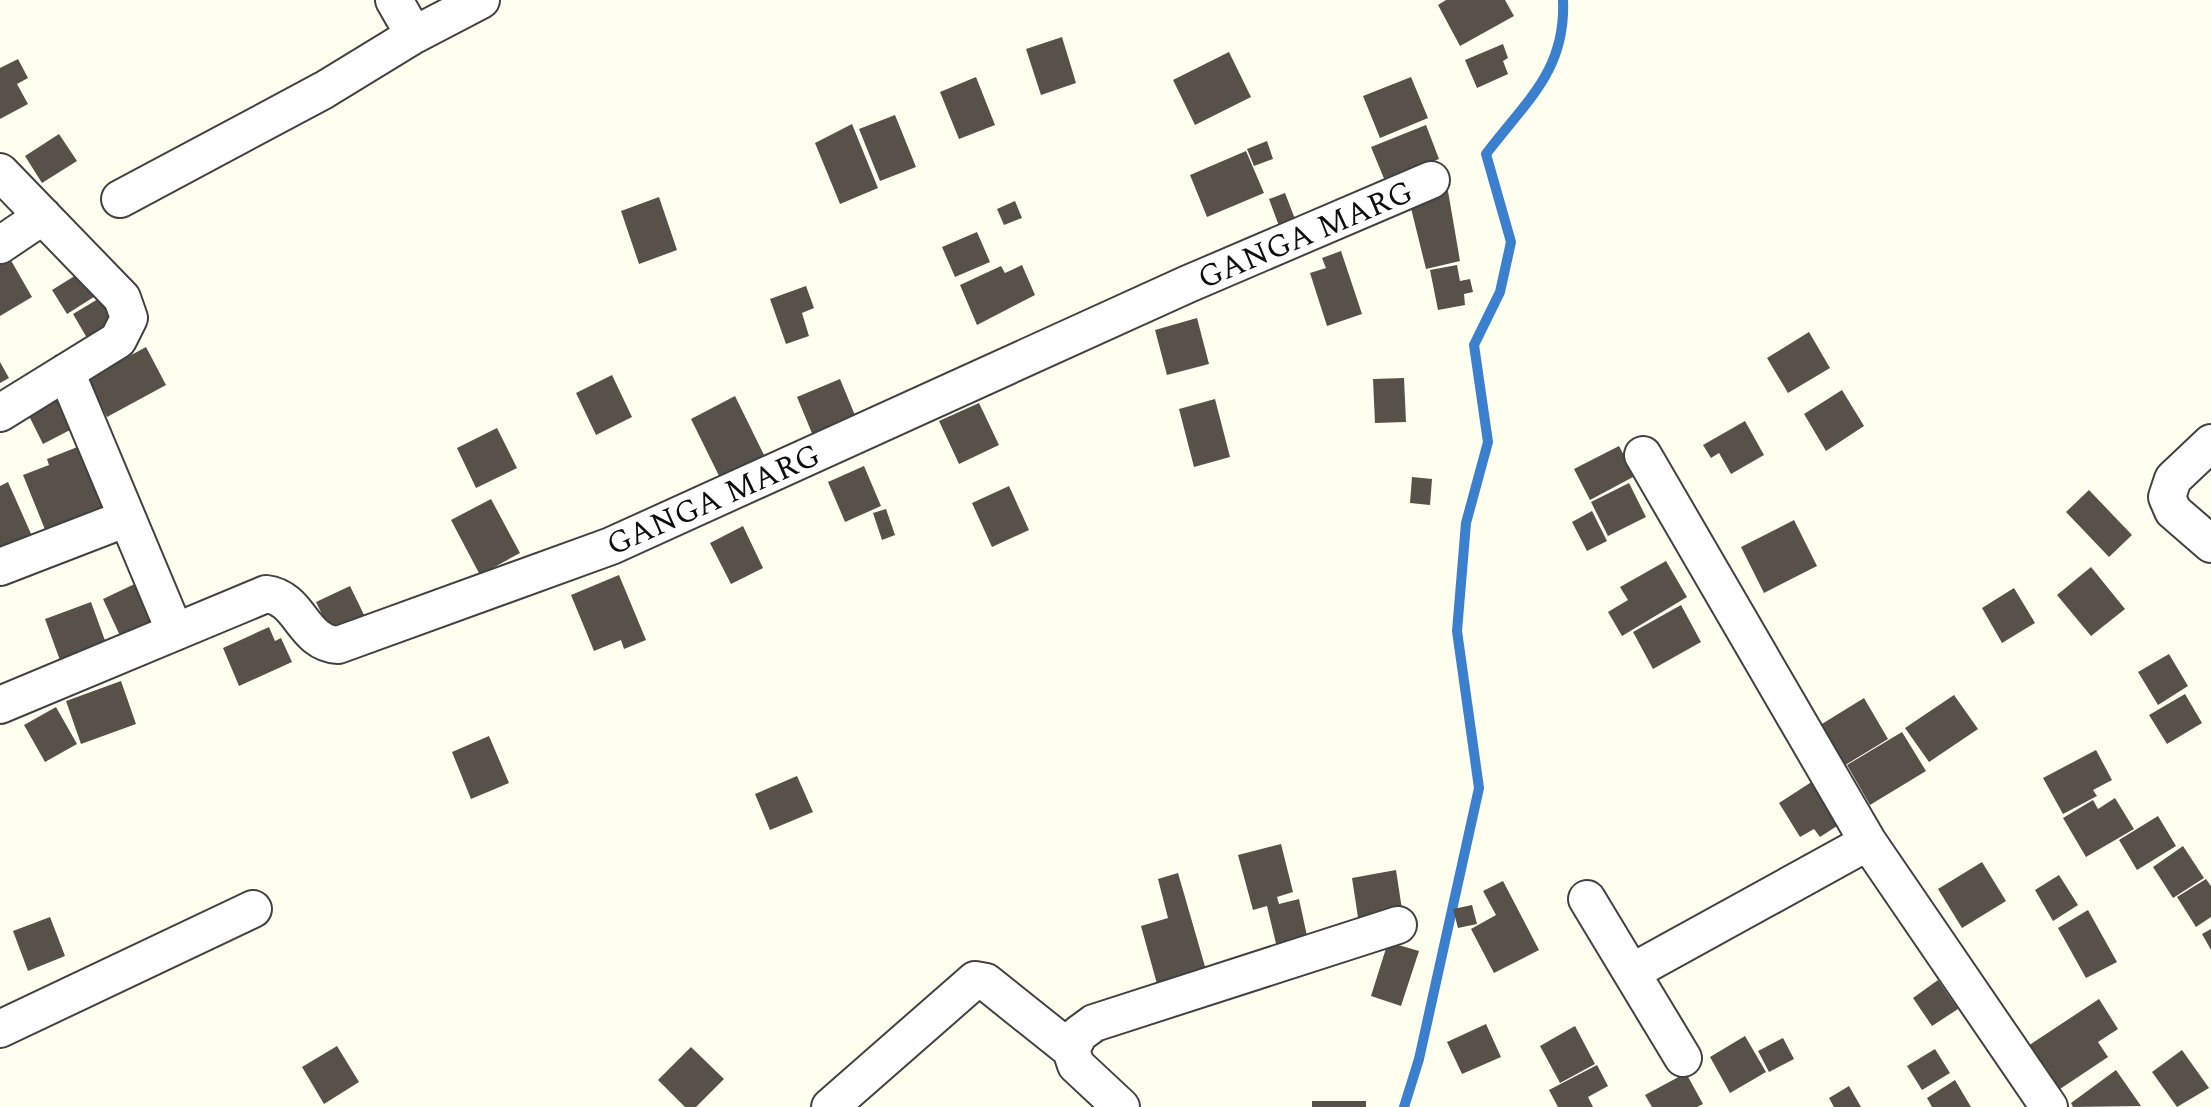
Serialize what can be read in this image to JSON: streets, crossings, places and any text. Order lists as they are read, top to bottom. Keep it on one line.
{"streets":{"street":["GANGA MARG"]}}
